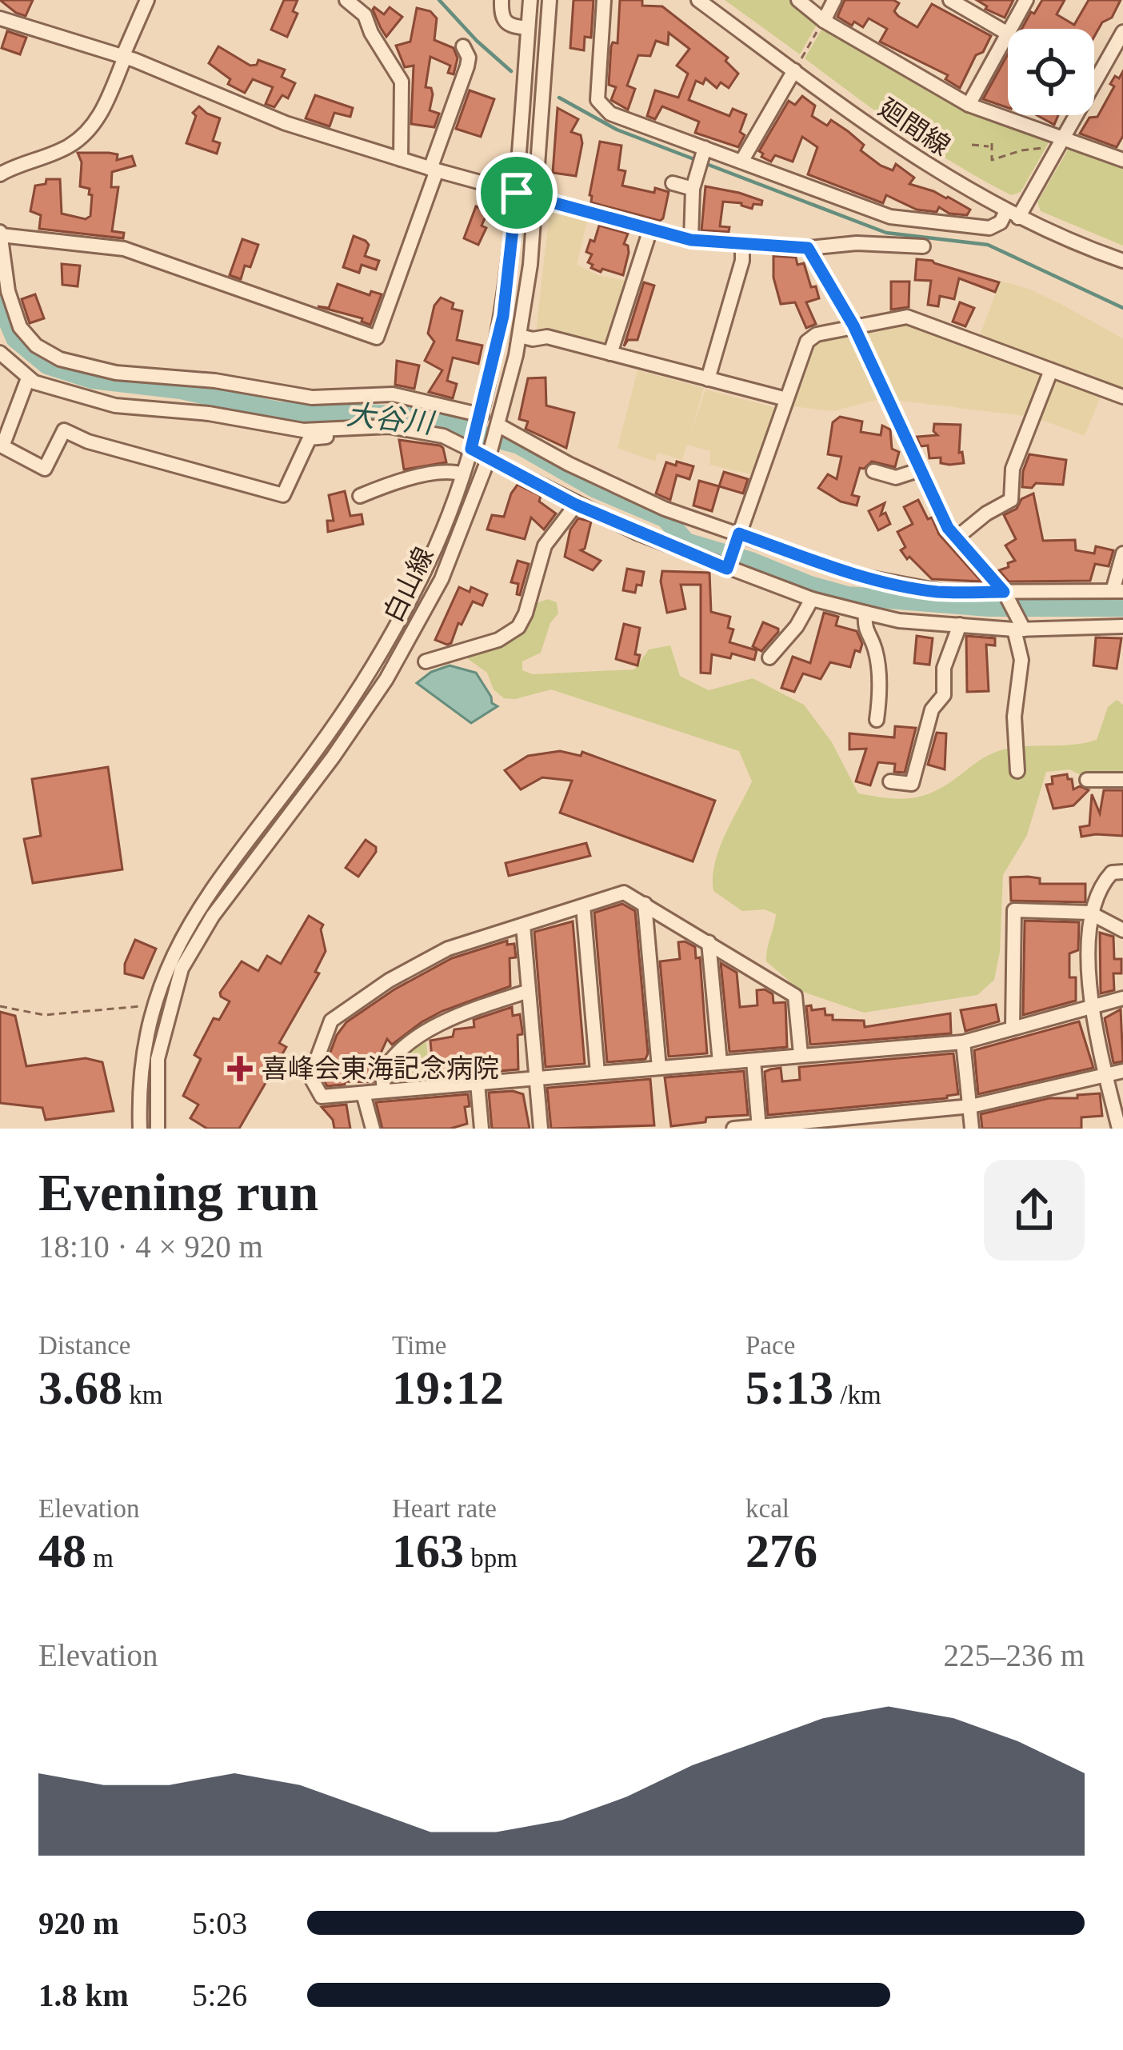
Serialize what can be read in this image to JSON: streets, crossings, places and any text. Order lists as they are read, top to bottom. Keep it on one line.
{"streets":{"street":["廻間線","白山線"]},"water":["大谷川"],"places":{"health":["喜峰会東海記念病院"]},"page":{"heading":["Evening run","18:10 · 4 × 920 m"],"stats":[["Distance","3.68 km"],["Time","19:12"],["Pace","5:13 /km"],["Elevation","48 m"],["Heart rate","163 bpm"],["kcal","276"]],"chart":["Elevation","225–236 m"],"list":[{"name":"920 m","note":"5:03"},{"name":"1.8 km","note":"5:26"}]}}
